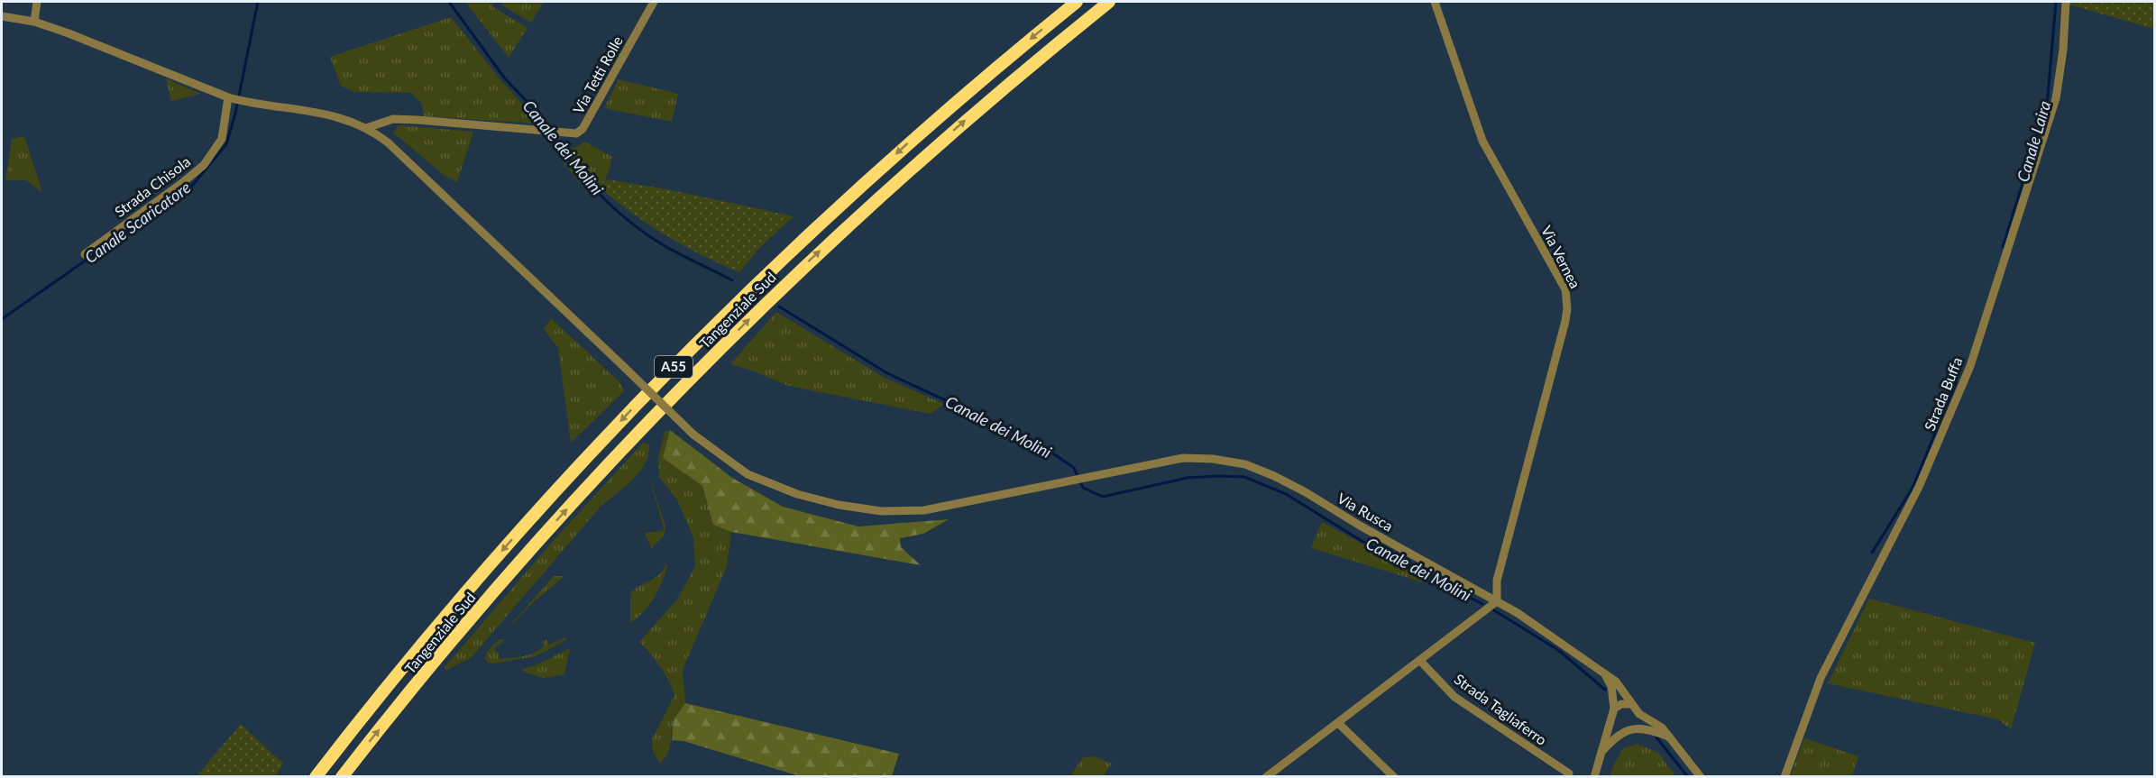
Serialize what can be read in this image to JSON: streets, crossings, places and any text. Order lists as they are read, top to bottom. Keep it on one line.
{"streets":{"highway":["Tangenziale Sud","A55"],"street":["Via Tetti Rolle","Strada Chisola","Via Vernea","Strada Buffa","Via Rusca","Strada Tagliaferro"]},"crossings":[["Via Tetti Rolle","Via Rusca"],["Strada Chisola","Via Rusca"],["Via Vernea","Via Rusca"]],"water":["Canale Laira","Canale dei Molini","Canale Scaricatore"]}
